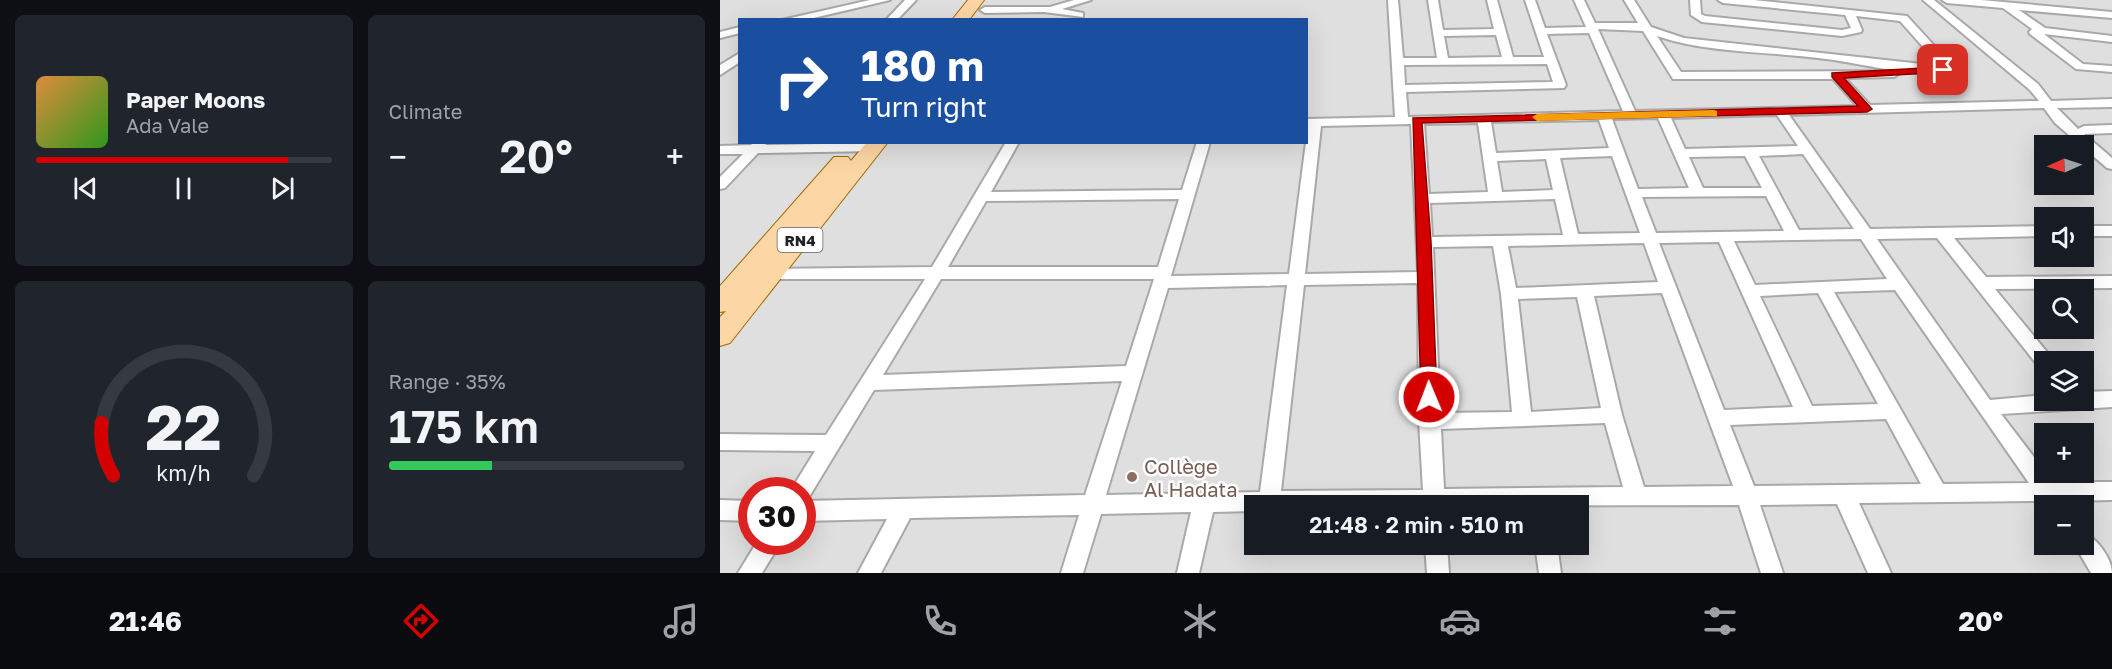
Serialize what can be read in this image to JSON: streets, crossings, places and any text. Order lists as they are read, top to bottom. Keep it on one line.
{"streets":{"main road":["RN4"]},"places":["Collège Al Hadata"],"north":"left","page":{"tile":["Climate",["Range · 35%","175 km"]],"turn":["180 m","Turn right"],"song":["Paper Moons","Ada Vale"],"heat":["−","20°","+"],"map_buttons":["+","−"],"limit":"30","trip":"21:48 · 2 min · 510 m","tabs":["21:46","20°"],"gauge":["22","km/h"]}}
